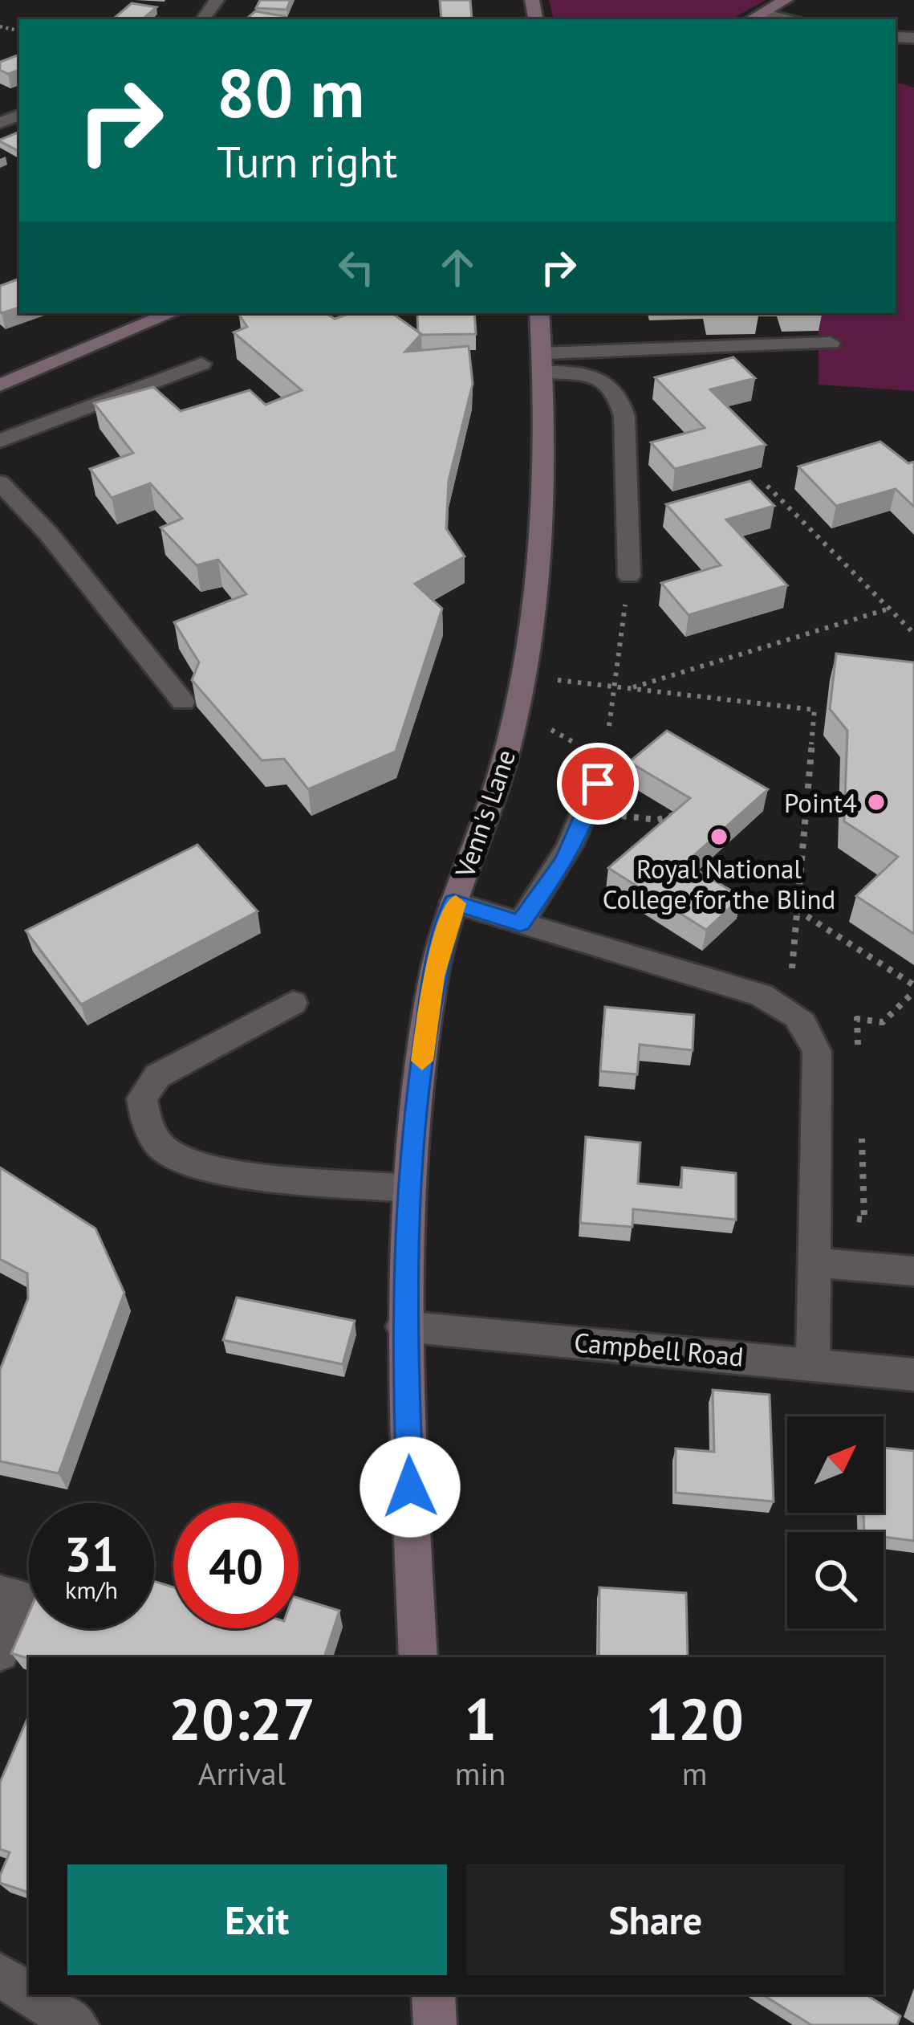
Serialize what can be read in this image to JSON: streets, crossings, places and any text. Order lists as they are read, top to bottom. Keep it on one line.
{"streets":{"street":["Venn's Lane","Campbell Road"]},"crossings":[["Venn's Lane","Campbell Road"]],"places":["Point4","Royal National College for the Blind"],"north":"top right","page":{"turn":["80 m","Turn right"],"speed":"31 km/h","limit":"40","eta":["20:27","Arrival","1","min","120","m"],"buttons":["Exit","Share"]}}
